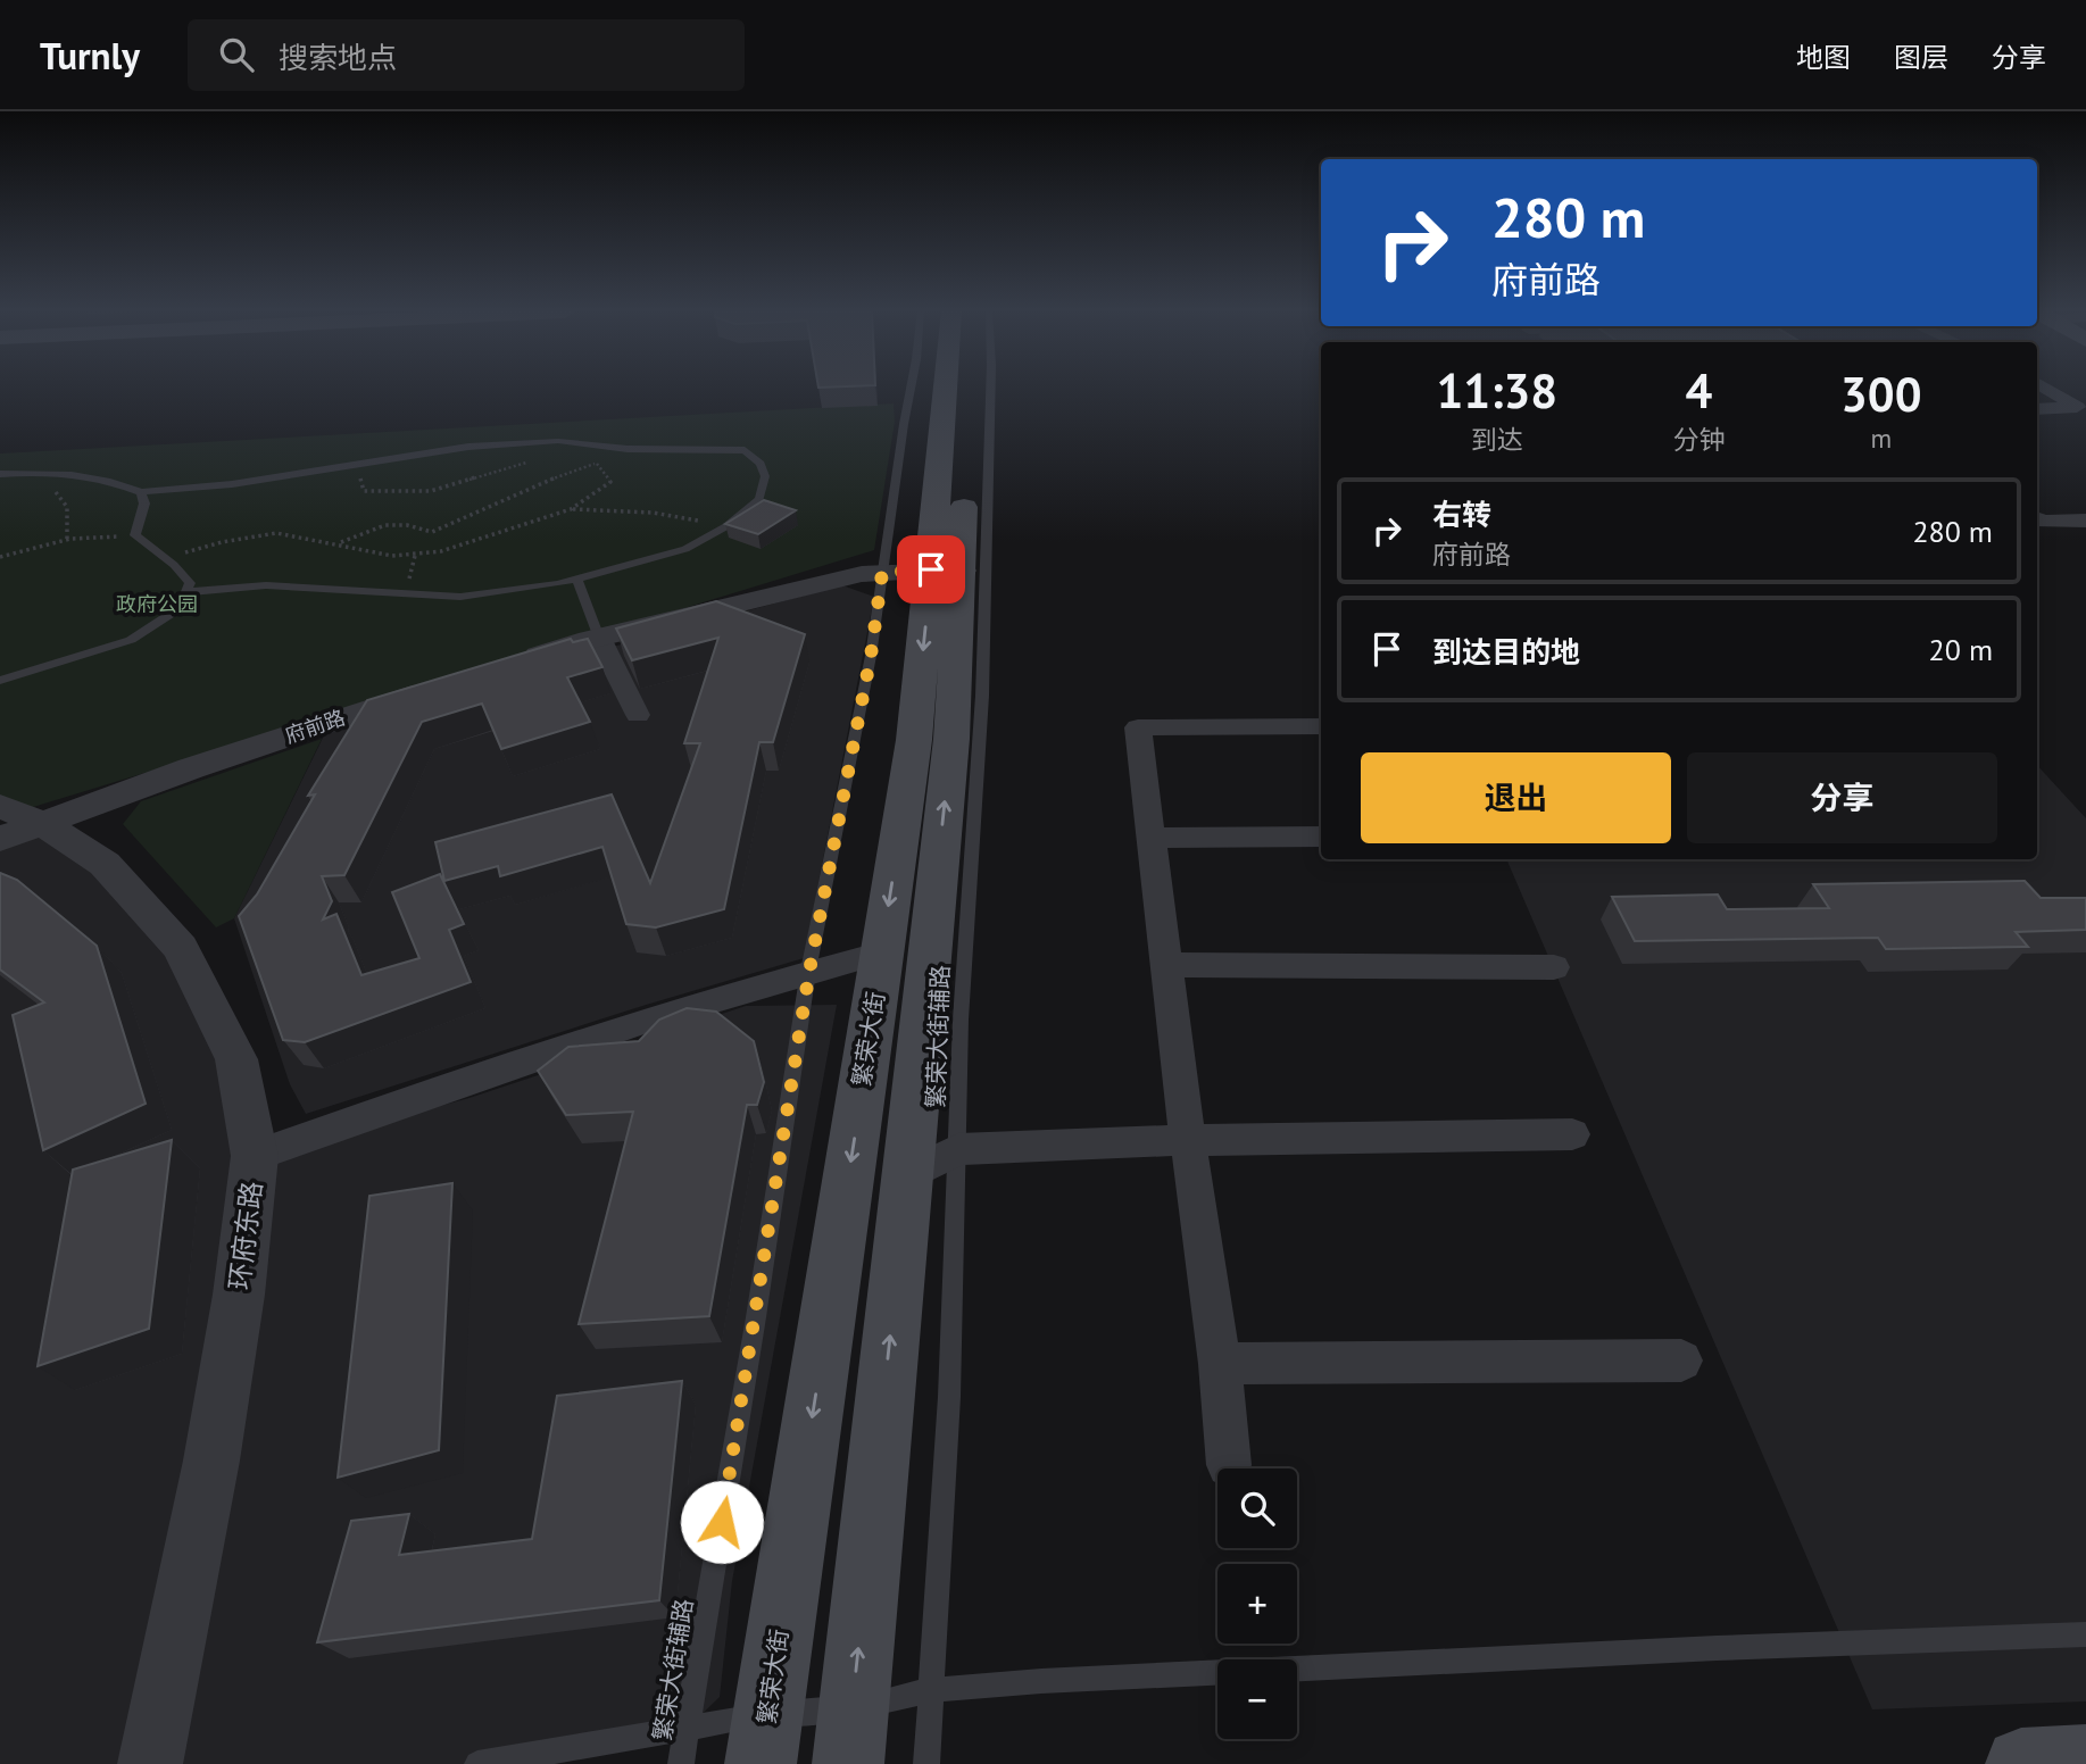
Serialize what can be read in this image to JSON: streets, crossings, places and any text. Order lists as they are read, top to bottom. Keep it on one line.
{"streets":{"main road":["繁荣大街"],"street":["府前路","环府东路"],"lane":["繁荣大街辅路"]},"crossings":[["府前路","环府东路"]],"parks":["政府公园"],"page":{"header":"Turnly","search":"搜索地点","nav":["地图","图层","分享"],"turn":["280 m","府前路"],"eta":["11:38","到达","4","分钟","300","m"],"list":[{"name":"右转","note":"府前路","value":"280 m"},{"name":"到达目的地","value":"20 m"}],"buttons":["退出","分享"],"map_buttons":["+","−"]}}
